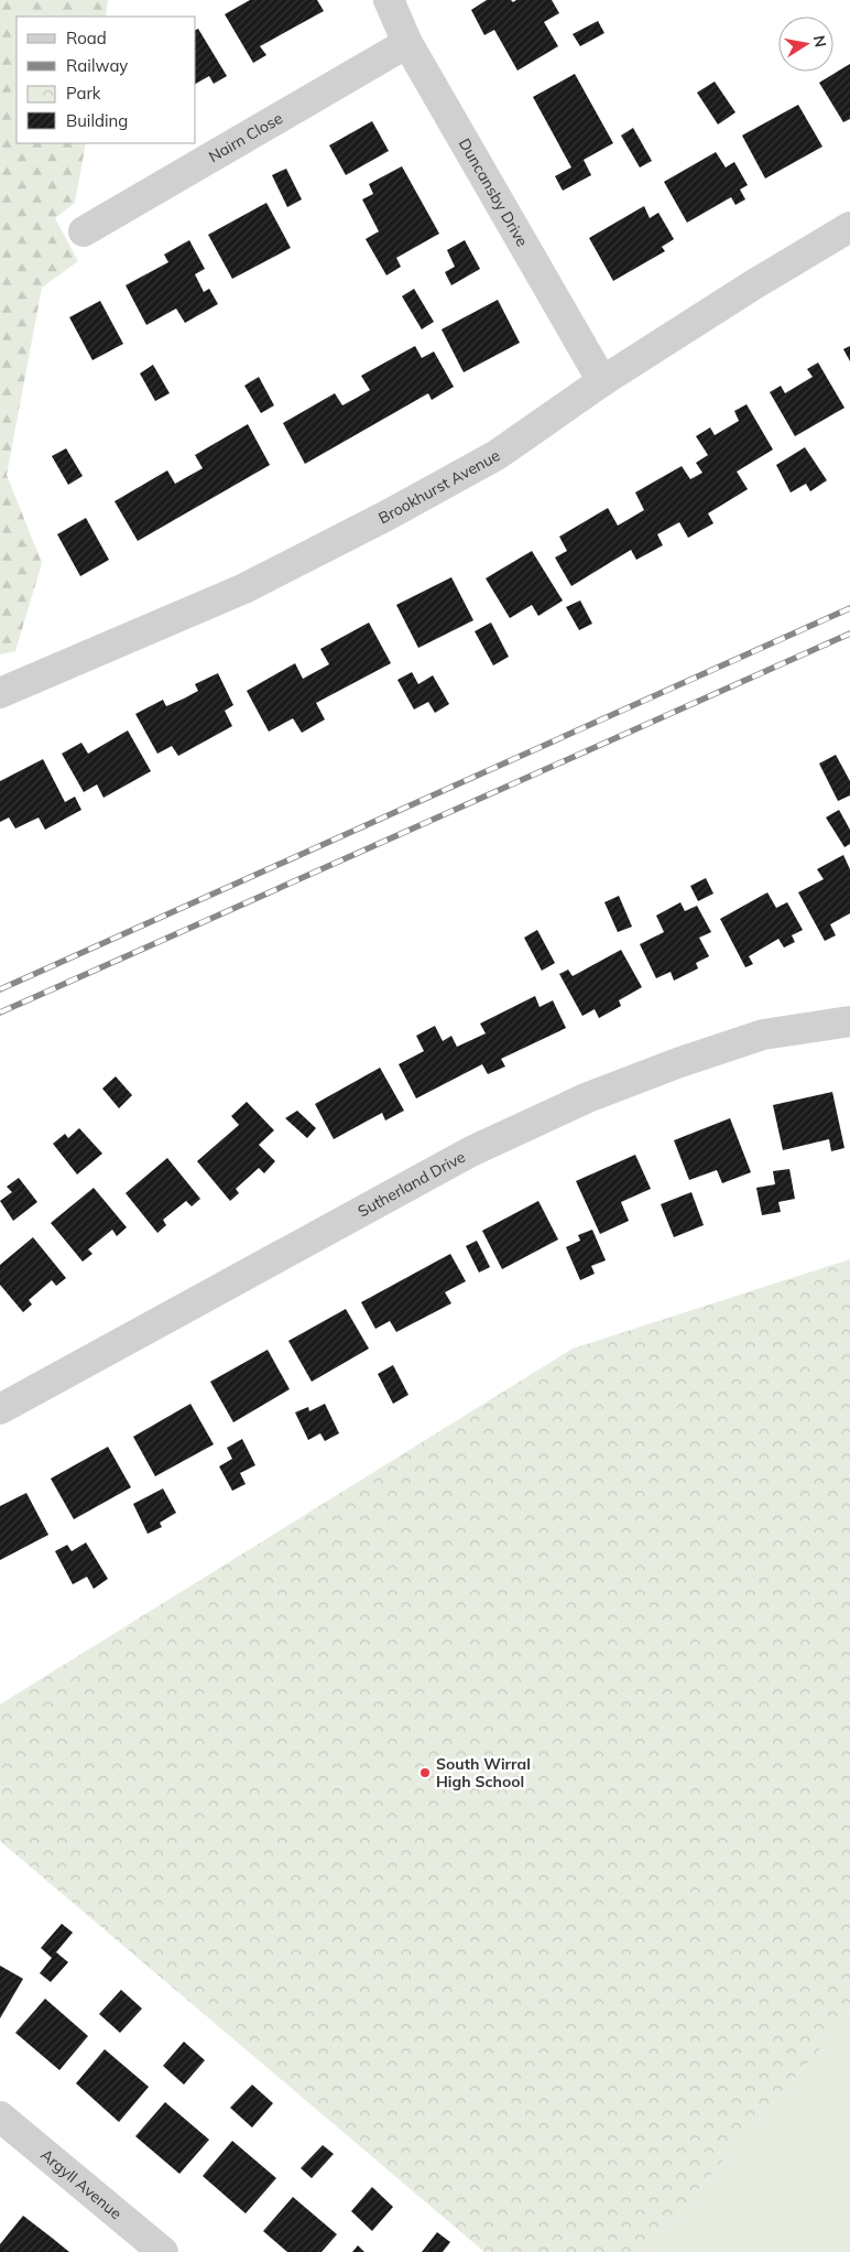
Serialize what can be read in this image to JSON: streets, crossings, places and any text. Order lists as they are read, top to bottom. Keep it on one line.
{"streets":{"street":["Nairn Close","Duncansby Drive","Brookhurst Avenue","Sutherland Drive","Argyll Avenue"]},"crossings":[["Nairn Close","Duncansby Drive"],["Duncansby Drive","Brookhurst Avenue"]],"places":["South Wirral High School"],"legend":["Road","Railway","Park","Building"],"north":"right"}
